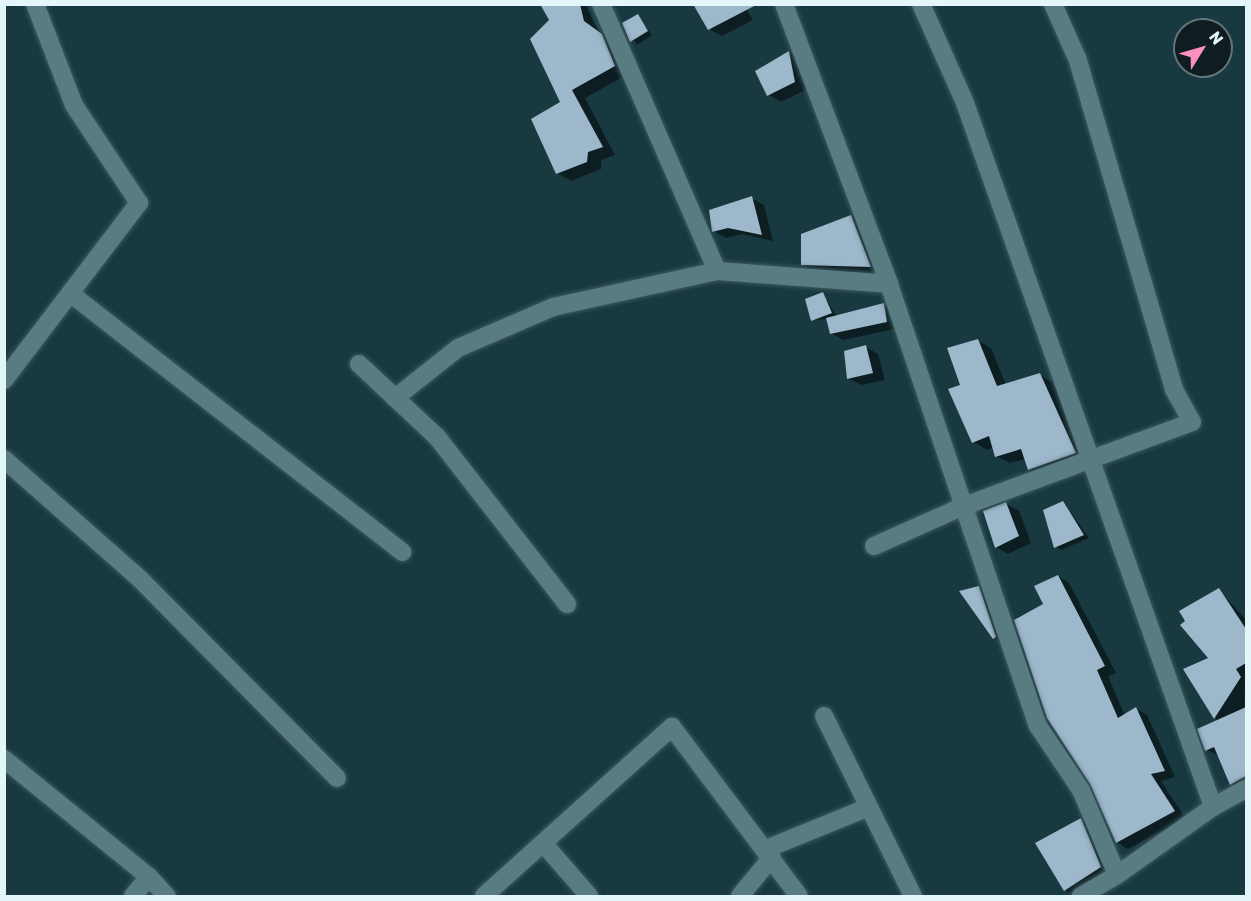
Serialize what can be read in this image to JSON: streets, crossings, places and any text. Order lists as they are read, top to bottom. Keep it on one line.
{"north":"top right"}
